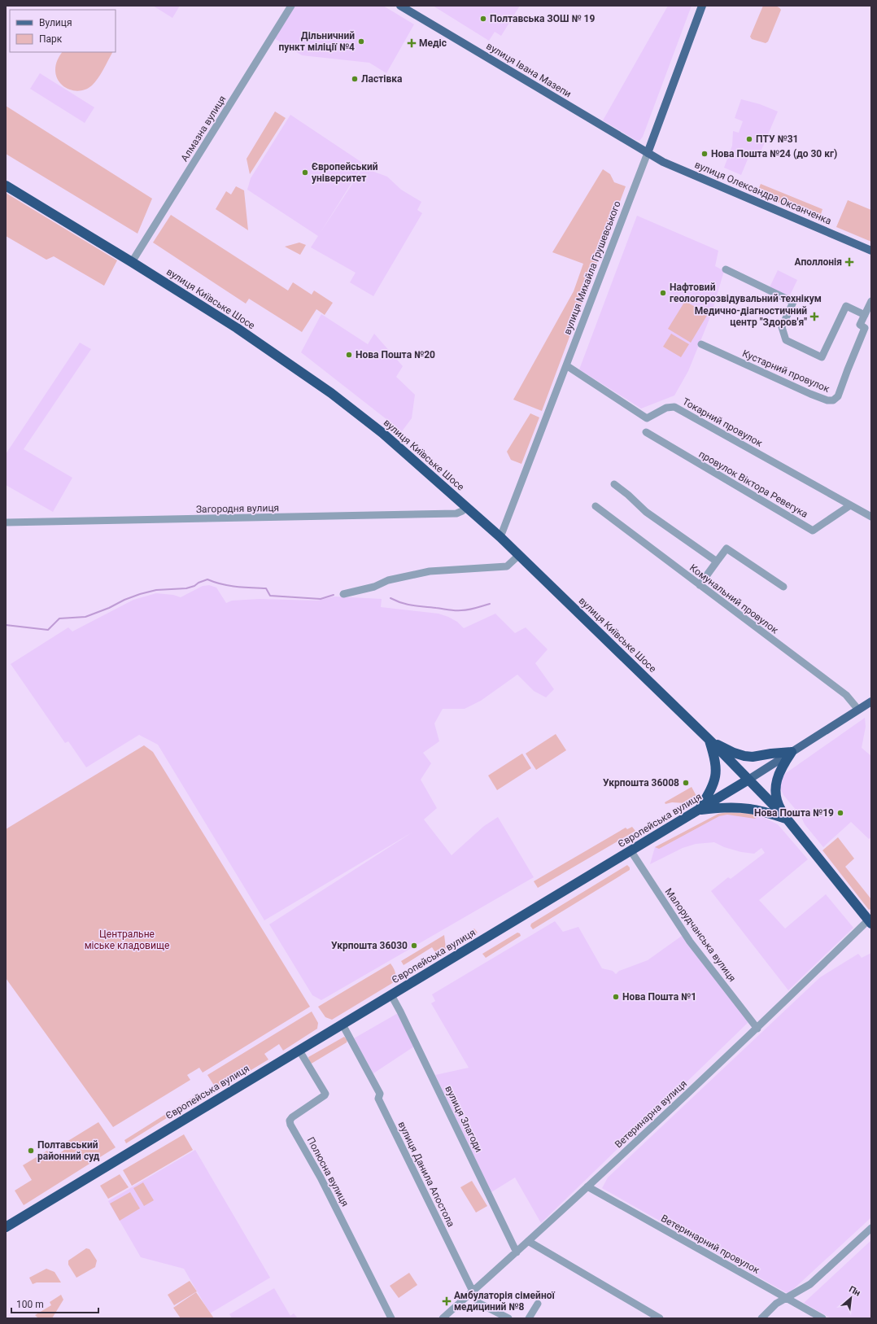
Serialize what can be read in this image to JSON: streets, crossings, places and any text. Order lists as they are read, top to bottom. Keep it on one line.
{"streets":{"highway":["вулиця Київське Шосе","Європейська вулиця"],"main road":["вулиця Івана Мазепи","вулиця Олександра Оксанченка","вулиця Михайла Грушевського"],"street":["Алмазна вулиця","Кустарний провулок","Токарний провулок","провулок Віктора Ревегука","Загородня вулиця","Комунальний провулок","Малорудчанська вулиця","Ветеринарна вулиця","вулиця Злагоди","Полюсна вулиця","вулиця Данила Апостола","Ветеринарний провулок"]},"crossings":[["вулиця Івана Мазепи","вулиця Олександра Оксанченка"],["вулиця Івана Мазепи","вулиця Михайла Грушевського"],["Алмазна вулиця","вулиця Київське Шосе"],["вулиця Олександра Оксанченка","вулиця Михайла Грушевського"],["вулиця Михайла Грушевського","вулиця Київське Шосе"],["вулиця Михайла Грушевського","Токарний провулок"],["вулиця Київське Шосе","Загородня вулиця"],["вулиця Київське Шосе","Європейська вулиця"],["Токарний провулок","провулок Віктора Ревегука"],["Комунальний провулок","Європейська вулиця"],["Європейська вулиця","Малорудчанська вулиця"],["Європейська вулиця","вулиця Злагоди"],["Європейська вулиця","Полюсна вулиця"],["Європейська вулиця","вулиця Данила Апостола"],["Малорудчанська вулиця","Ветеринарна вулиця"],["Ветеринарна вулиця","вулиця Злагоди"],["Ветеринарна вулиця","вулиця Данила Апостола"],["Ветеринарна вулиця","Ветеринарний провулок"]],"parks":["Центральне міське кладовище"],"places":{"other":["Полтавська ЗОШ № 19","Дільничний пункт міліції №4","Ластівка","ПТУ №31","Нова Пошта №24 (до 30 кг)","Європейський університет","Нафтовий геологорозвідувальний технікум","Нова Пошта №20","Укрпошта 36008","Нова Пошта №19","Укрпошта 36030","Нова Пошта №1","Полтавський районний суд"],"health":["Медіс","Аполлонія","Медично-діагностичний центр \"Здоров'я\"","Амбулаторія сімейної медициний №8"]},"legend":["Вулиця","Парк"],"scale_bar":"100 m","north":"top right"}
